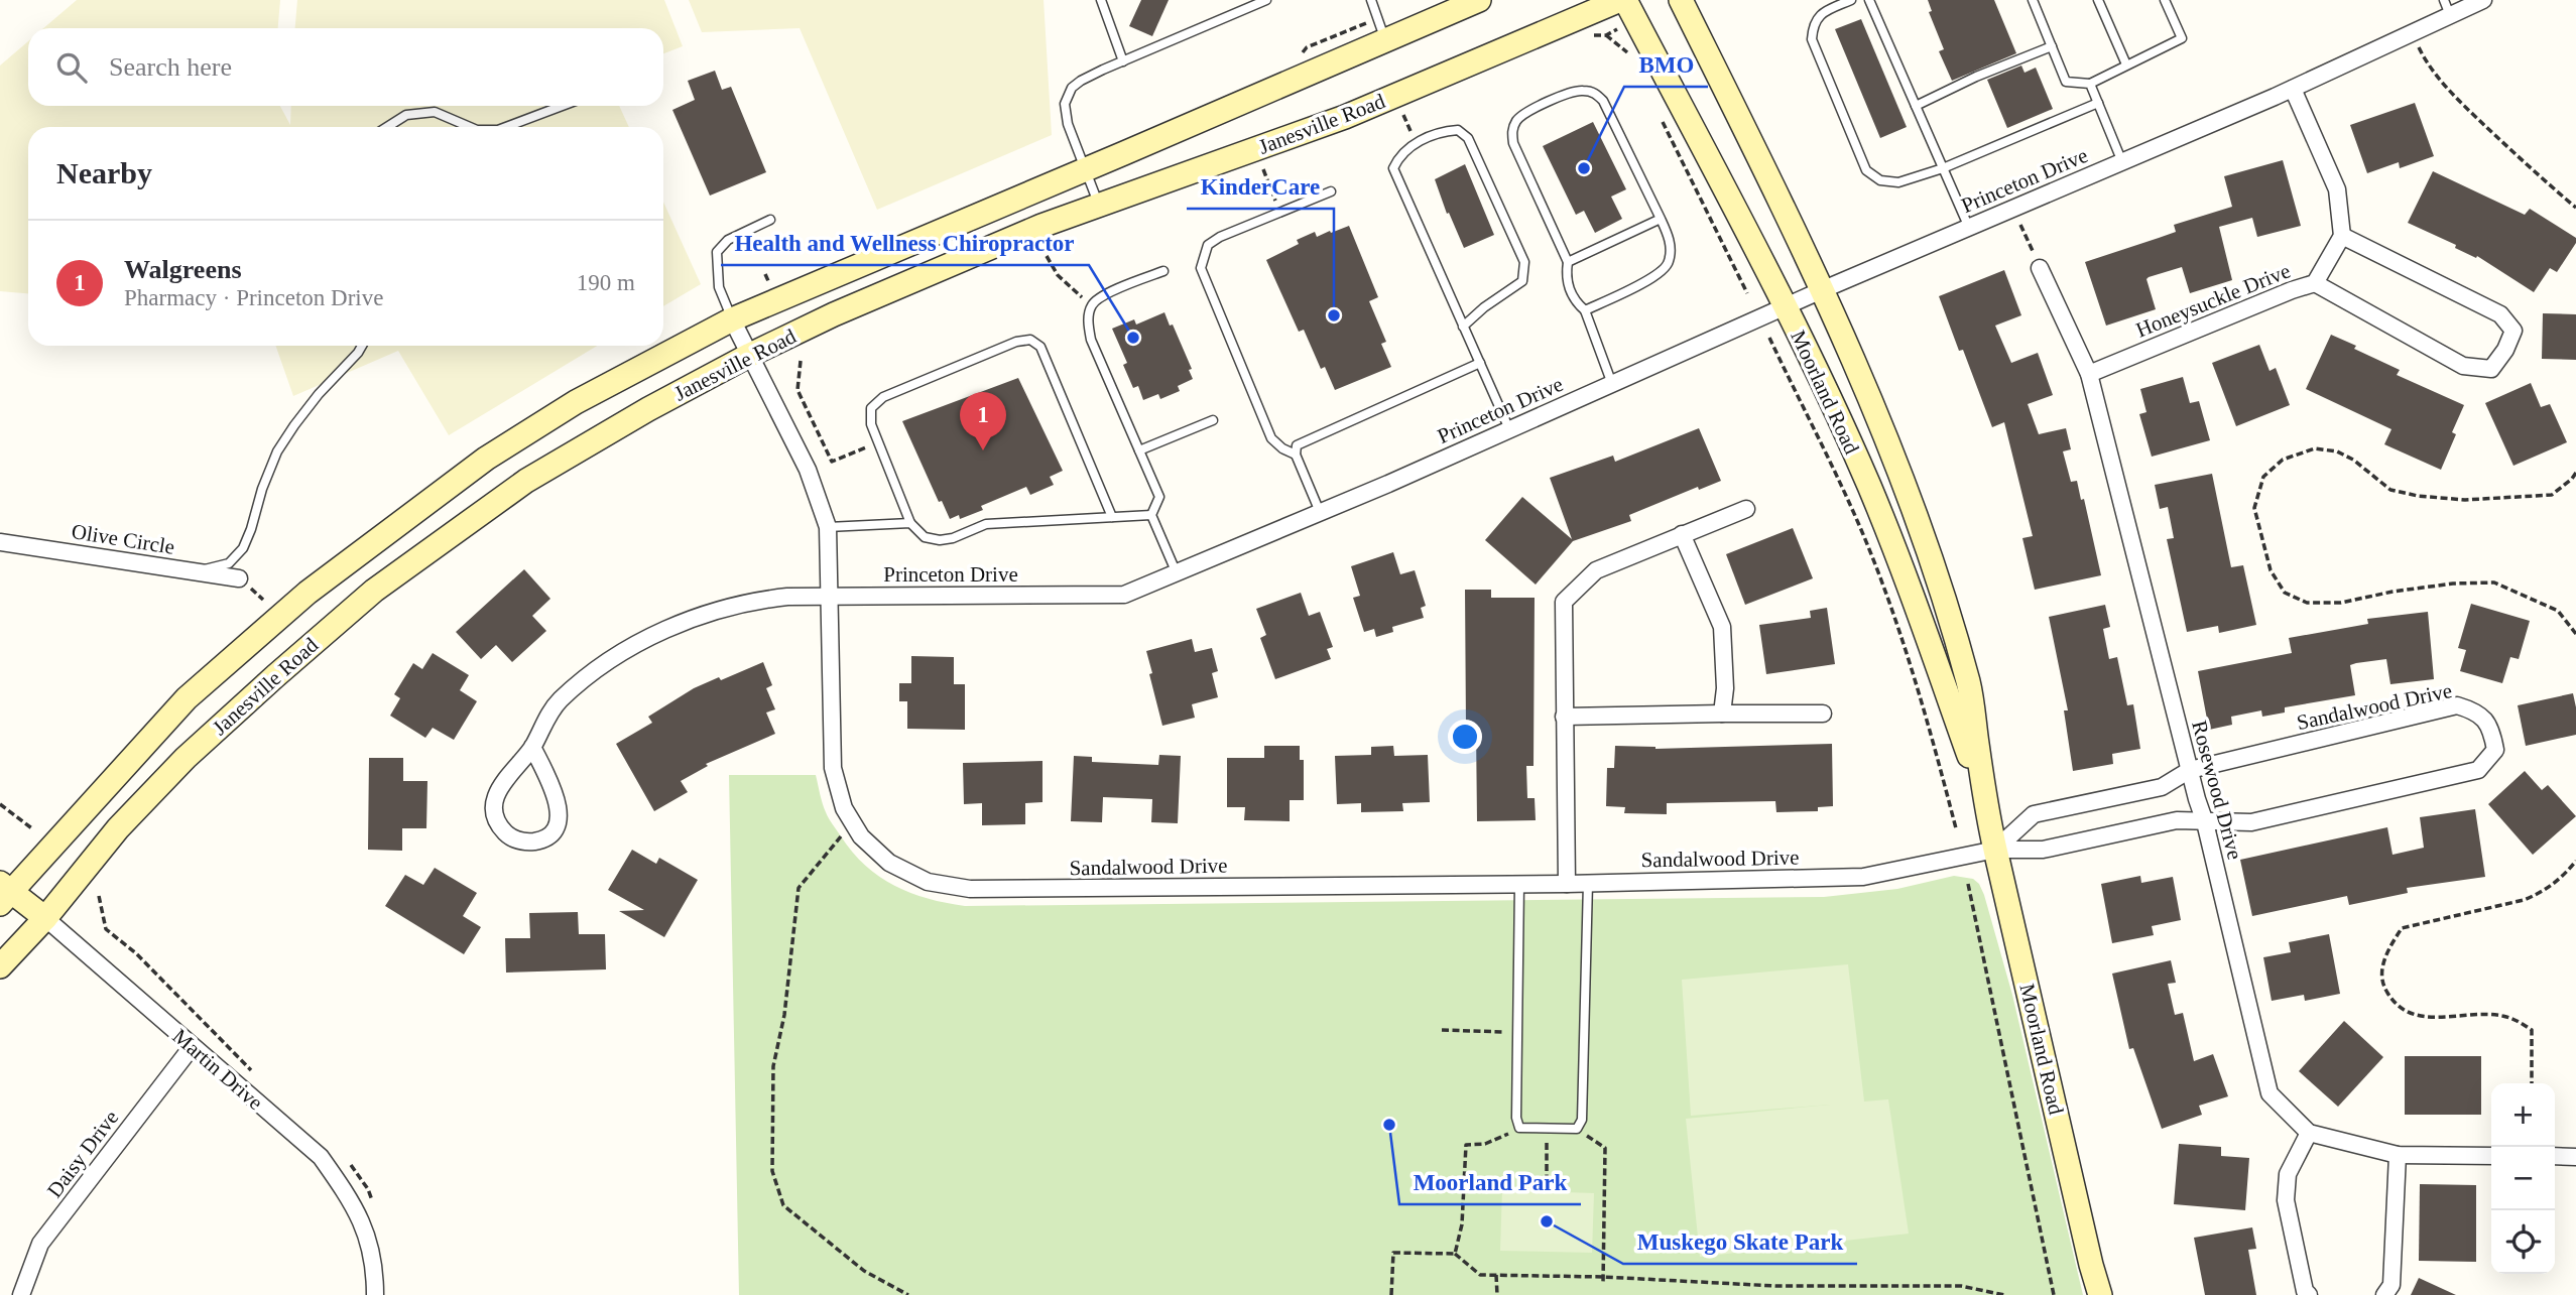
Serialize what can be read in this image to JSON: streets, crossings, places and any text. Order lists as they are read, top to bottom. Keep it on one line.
{"streets":{"main road":["Janesville Road","Moorland Road","Martin Drive"],"street":["Princeton Drive","Honeysuckle Drive","Olive Circle","Sandalwood Drive","Rosewood Drive","Daisy Drive"]},"crossings":[["Janesville Road","Sandalwood Drive"],["Janesville Road","Martin Drive"],["Princeton Drive","Moorland Road"],["Princeton Drive","Sandalwood Drive"],["Honeysuckle Drive","Rosewood Drive"],["Moorland Road","Sandalwood Drive"],["Sandalwood Drive","Rosewood Drive"],["Martin Drive","Daisy Drive"]],"places":["BMO","KinderCare","Health and Wellness Chiropractor","Moorland Park","Muskego Skate Park"],"page":{"search":"Search here","heading":"Nearby","list":[{"mark":"1","name":"Walgreens","note":"Pharmacy · Princeton Drive","value":"190 m"}],"pins":"1","map_buttons":["+","−"]}}
